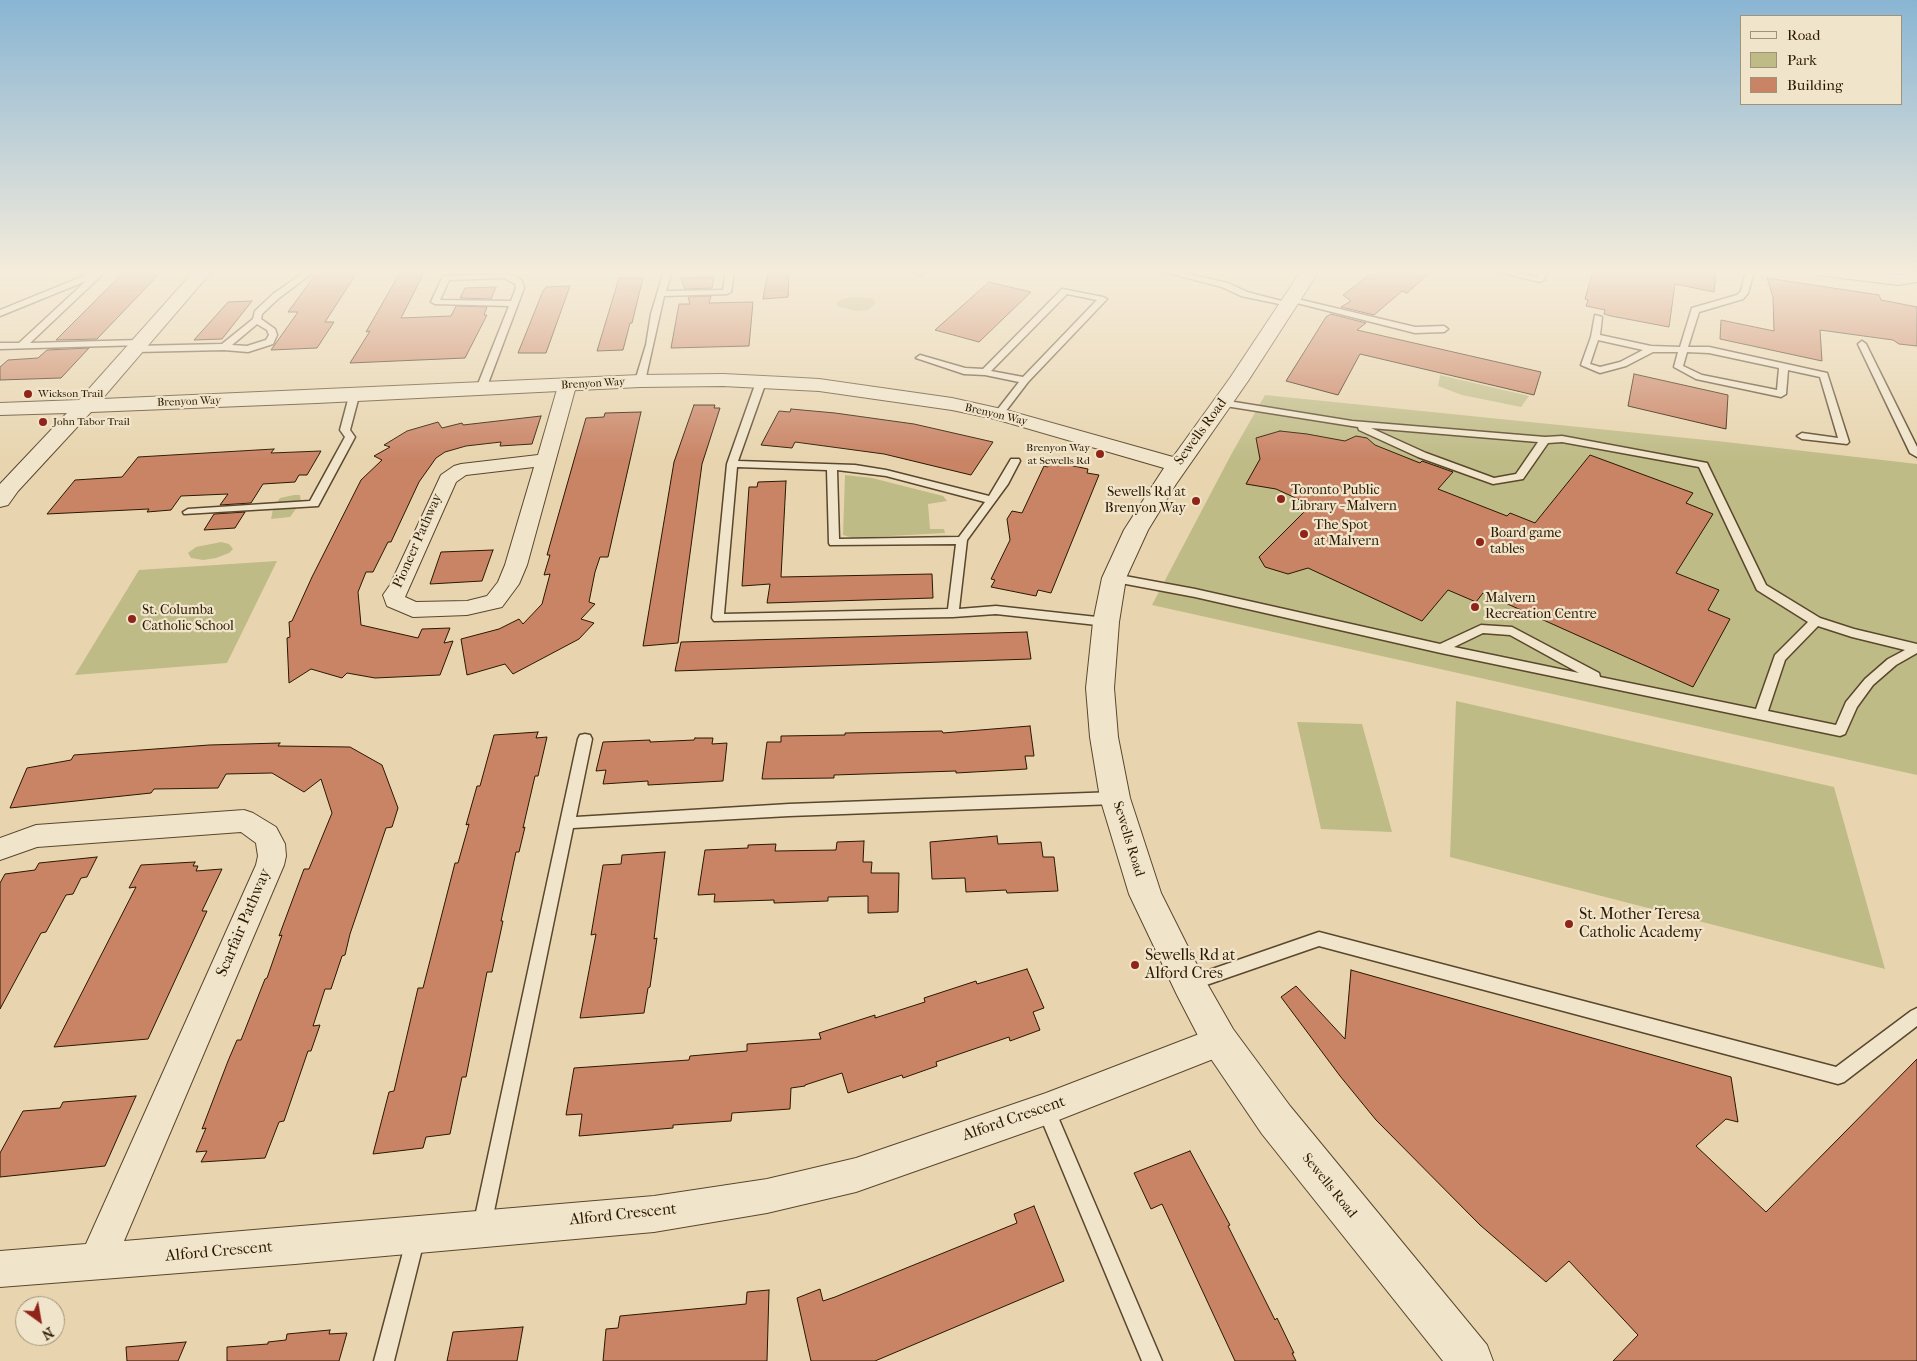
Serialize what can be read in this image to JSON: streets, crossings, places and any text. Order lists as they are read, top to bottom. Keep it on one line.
{"streets":{"street":["Brenyon Way","Sewells Road","Pioneer Pathway","Scarfair Pathway","Alford Crescent"]},"crossings":[["Brenyon Way","Sewells Road"],["Brenyon Way","Pioneer Pathway"],["Sewells Road","Alford Crescent"],["Scarfair Pathway","Alford Crescent"]],"places":["Wickson Trail","John Tabor Trail","Brenyon Way at Sewells Rd","Toronto Public Library - Malvern","Sewells Rd at Brenyon Way","The Spot at Malvern","Board game tables","Malvern Recreation Centre","St. Columba Catholic School","St. Mother Teresa Catholic Academy","Sewells Rd at Alford Cres"],"legend":["Road","Park","Building"],"north":"bottom right"}
